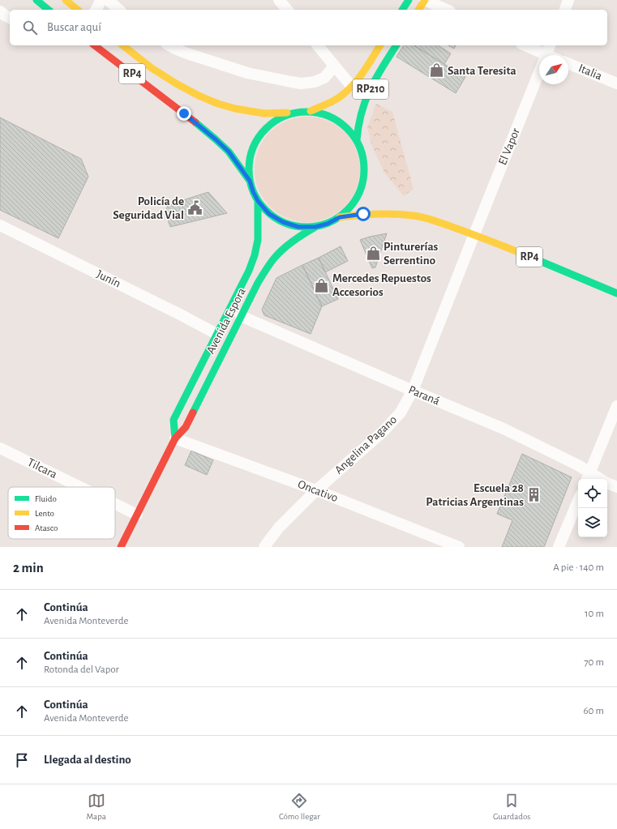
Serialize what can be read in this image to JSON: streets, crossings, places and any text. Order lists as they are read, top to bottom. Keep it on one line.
{"streets":{"main road":["RP4","RP210","Avenida Espora"],"street":["Italia","El Vapor","Junín","Paraná","Angelina Pagano","Tilcara","Oncativo"]},"crossings":[["RP4","RP210"],["RP4","El Vapor"],["RP4","Avenida Espora"],["RP4","Angelina Pagano"],["El Vapor","Angelina Pagano"],["Junín","Avenida Espora"],["Avenida Espora","Paraná"],["Avenida Espora","Tilcara"],["Avenida Espora","Oncativo"],["Paraná","Angelina Pagano"],["Angelina Pagano","Oncativo"]],"places":{"shop":["Santa Teresita","Pinturerías Serrentino","Mercedes Repuestos Accesorios"],"public building":["Policía de Seguridad Vial"],"building":["Escuela 28 Patricias Argentinas"]},"legend":["Fluido","Lento","Atasco"],"north":"top right","page":{"search":"Buscar aquí","heading":["2 min","A pie · 140 m"],"list":[["Continúa","Avenida Monteverde","10 m"],["Continúa","Rotonda del Vapor","70 m"],["Continúa","Avenida Monteverde","60 m"],"Llegada al destino"],"nav":["Mapa","Cómo llegar","Guardados"]}}
